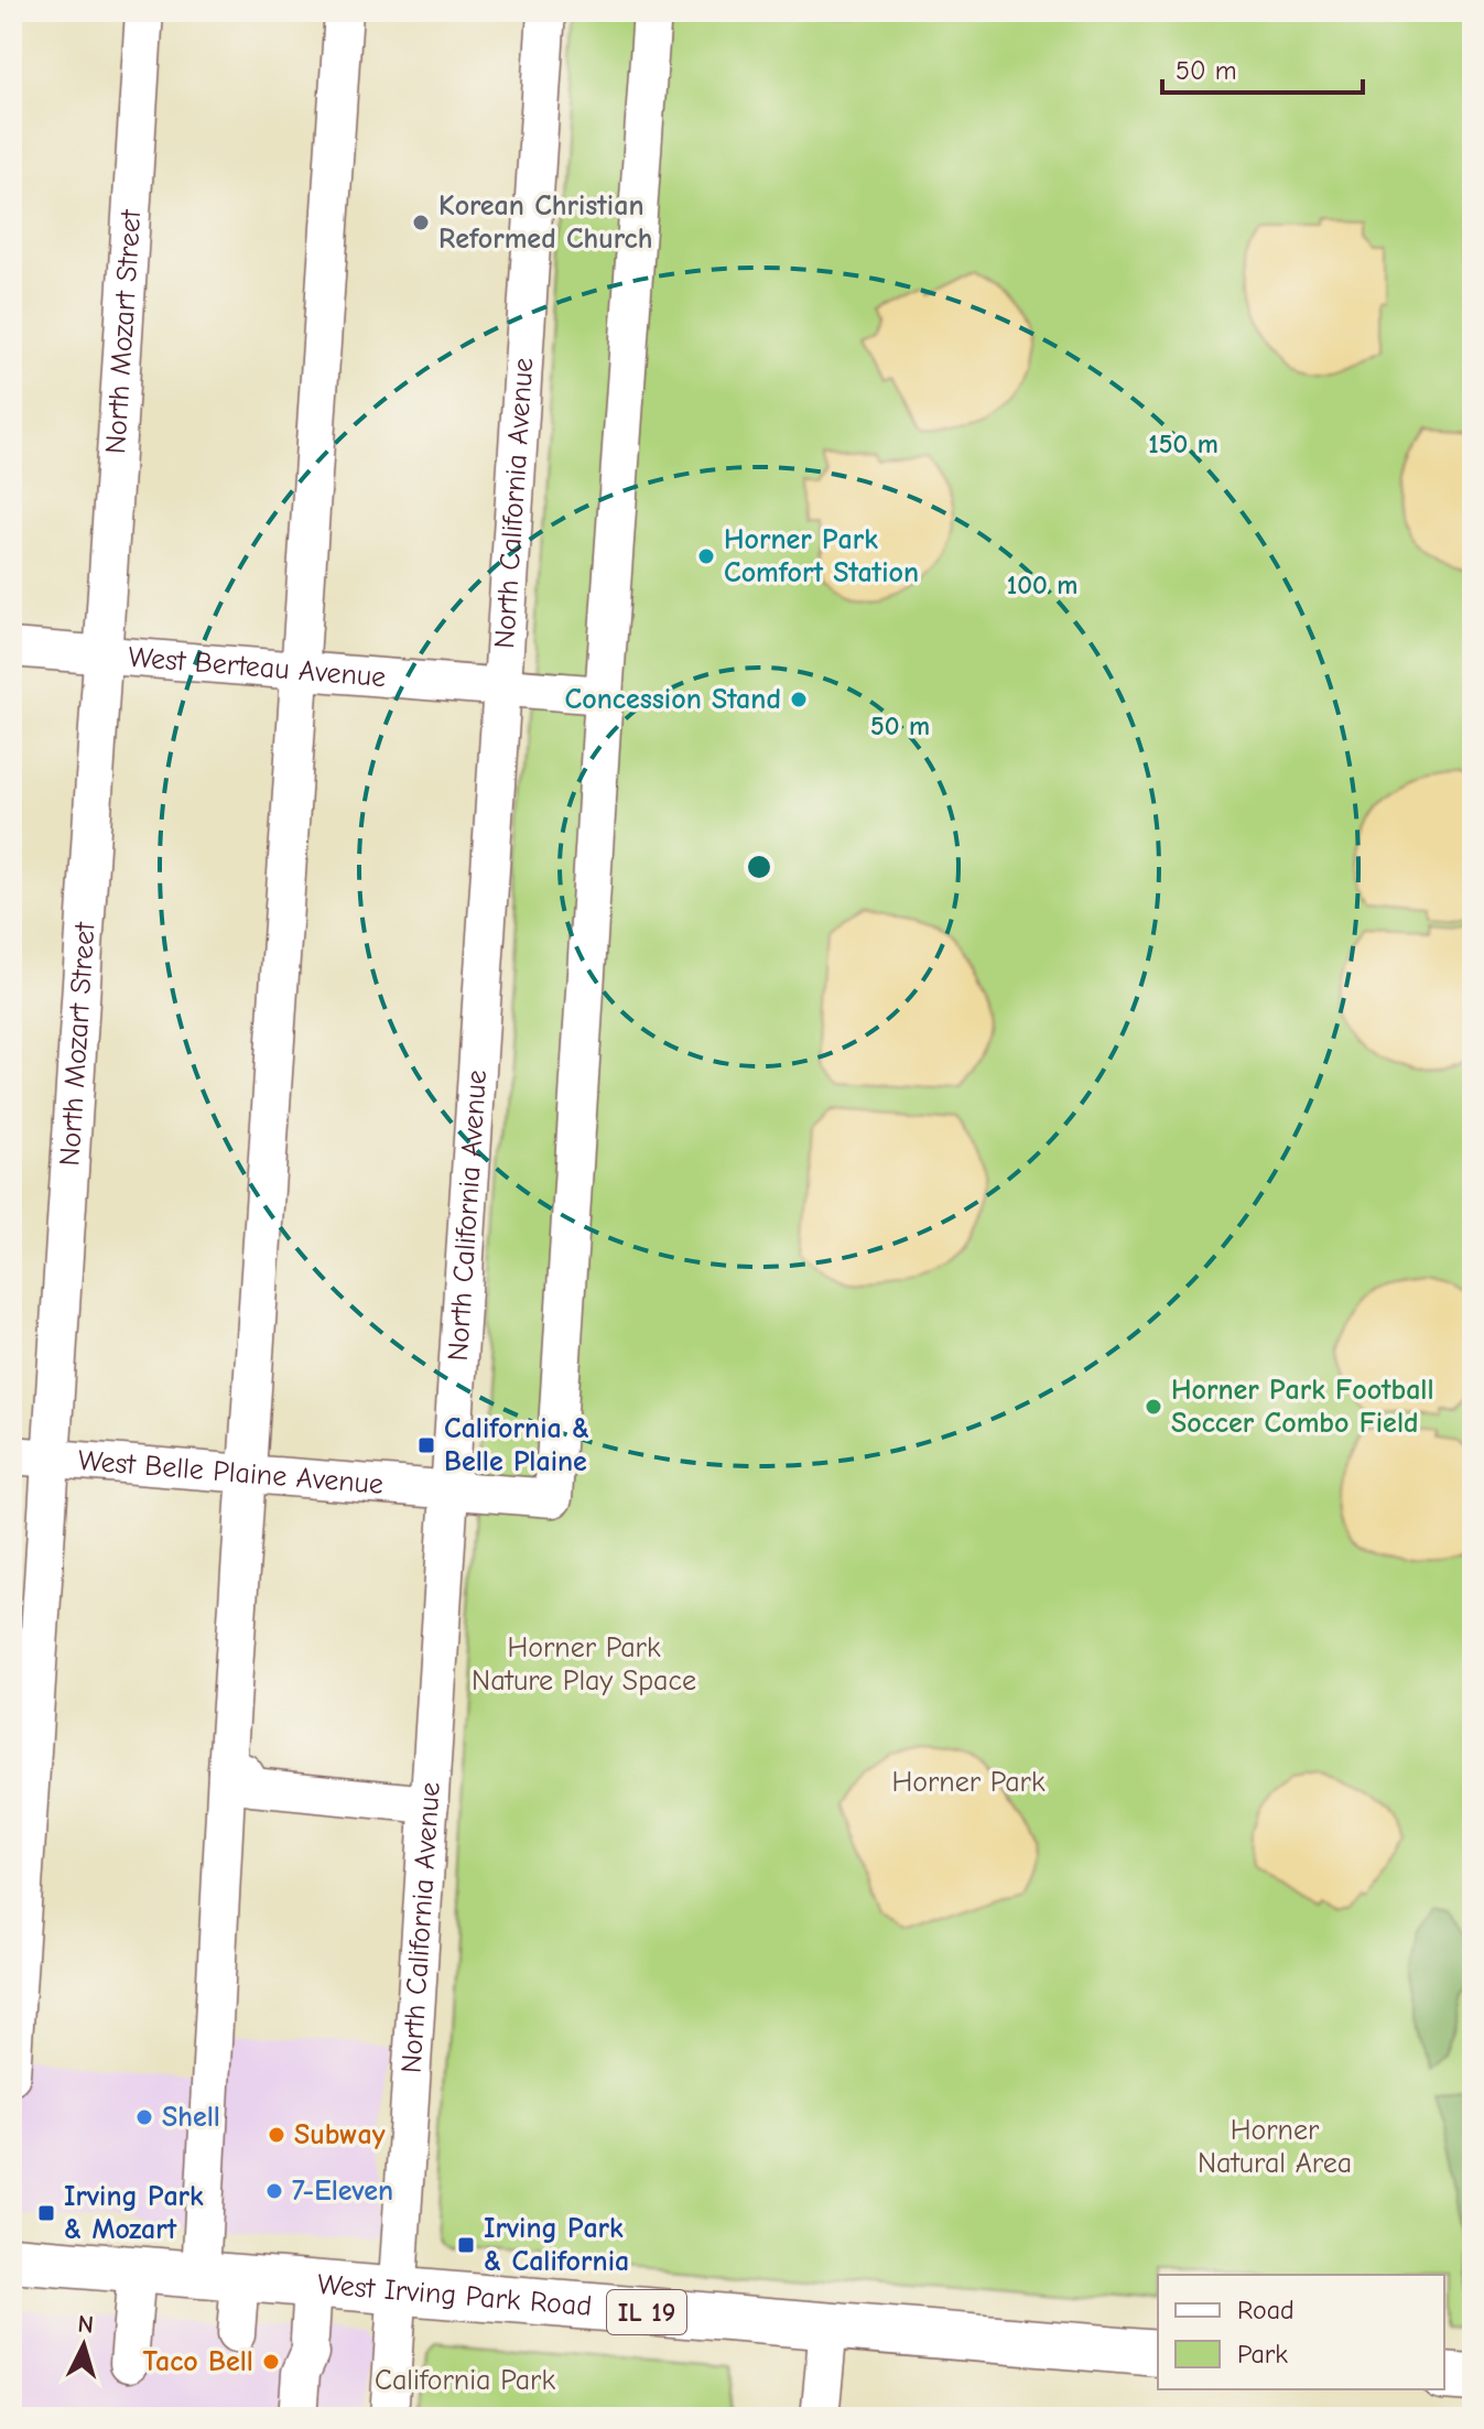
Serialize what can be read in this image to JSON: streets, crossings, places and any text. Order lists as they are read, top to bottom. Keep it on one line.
{"streets":{"main road":["West Irving Park Road","IL 19"],"street":["North Mozart Street","North California Avenue","West Berteau Avenue","West Belle Plaine Avenue"]},"crossings":[["North Mozart Street","West Berteau Avenue"],["North Mozart Street","West Belle Plaine Avenue"],["North California Avenue","West Berteau Avenue"],["North California Avenue","West Belle Plaine Avenue"],["North California Avenue","West Irving Park Road"],["West Berteau Avenue","West Belle Plaine Avenue"]],"parks":["Horner Park Nature Play Space","Horner Park","Horner Natural Area","California Park"],"places":{"other":["Korean Christian Reformed Church","Horner Park Comfort Station","Concession Stand","Horner Park Football Soccer Combo Field","Shell","Subway","7-Eleven","Taco Bell"],"transit":["California & Belle Plaine","Irving Park & Mozart","Irving Park & California"]},"legend":["Road","Park"],"scale_bar":"50 m","north":"top","rings":["150 m","100 m","50 m"]}
